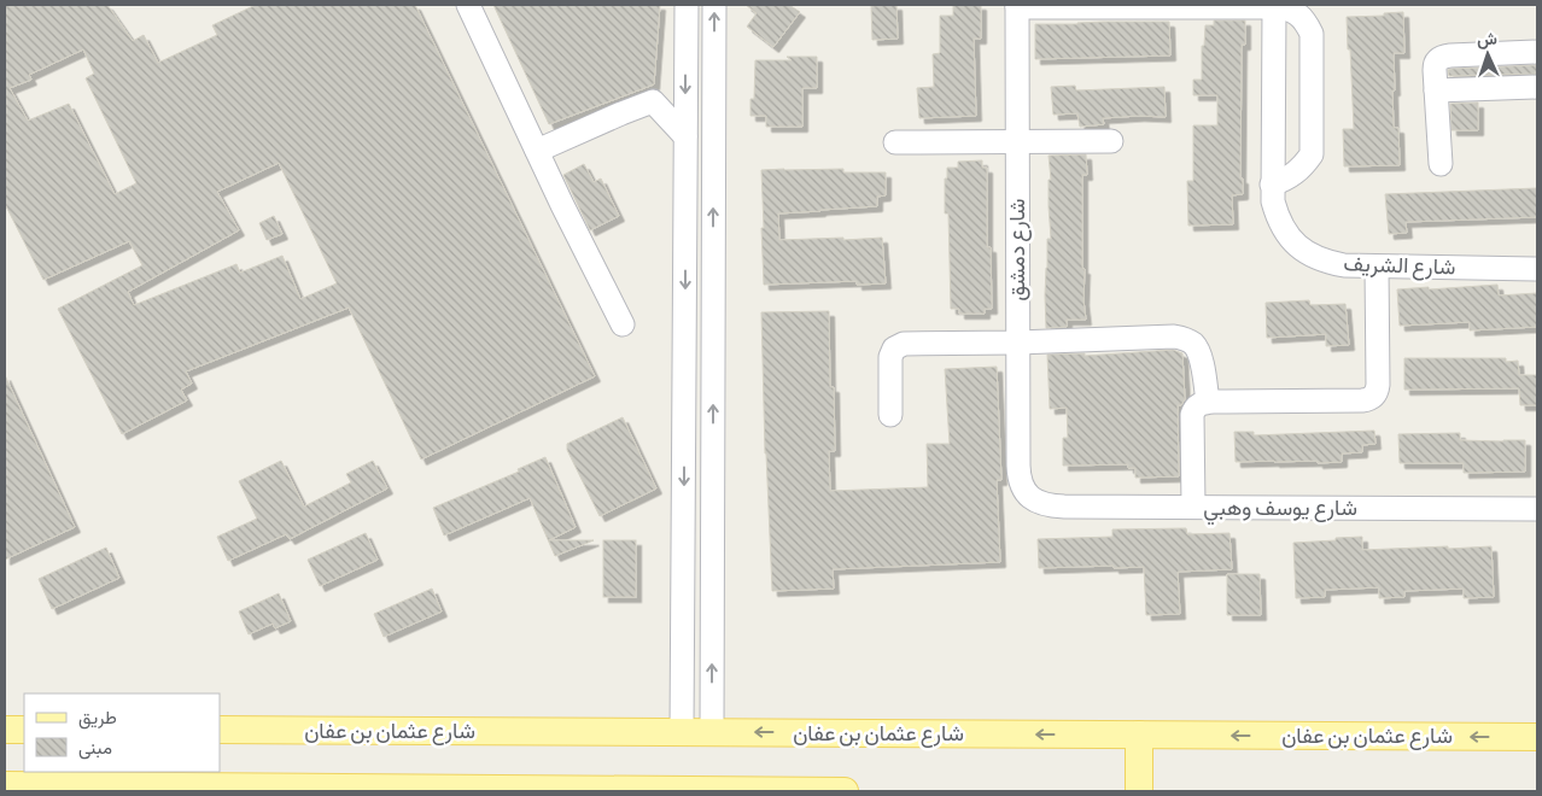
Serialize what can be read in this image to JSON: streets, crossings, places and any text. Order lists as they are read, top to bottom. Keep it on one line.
{"streets":{"main road":["شارع عثمان بن عفان"],"street":["شارع دمشق","شارع الشريف","شارع يوسف وهبي"]},"crossings":[["شارع دمشق","شارع يوسف وهبي"]],"one_way":["شارع عثمان بن عفان"],"legend":["طريق","مبنى"],"north":"top"}
